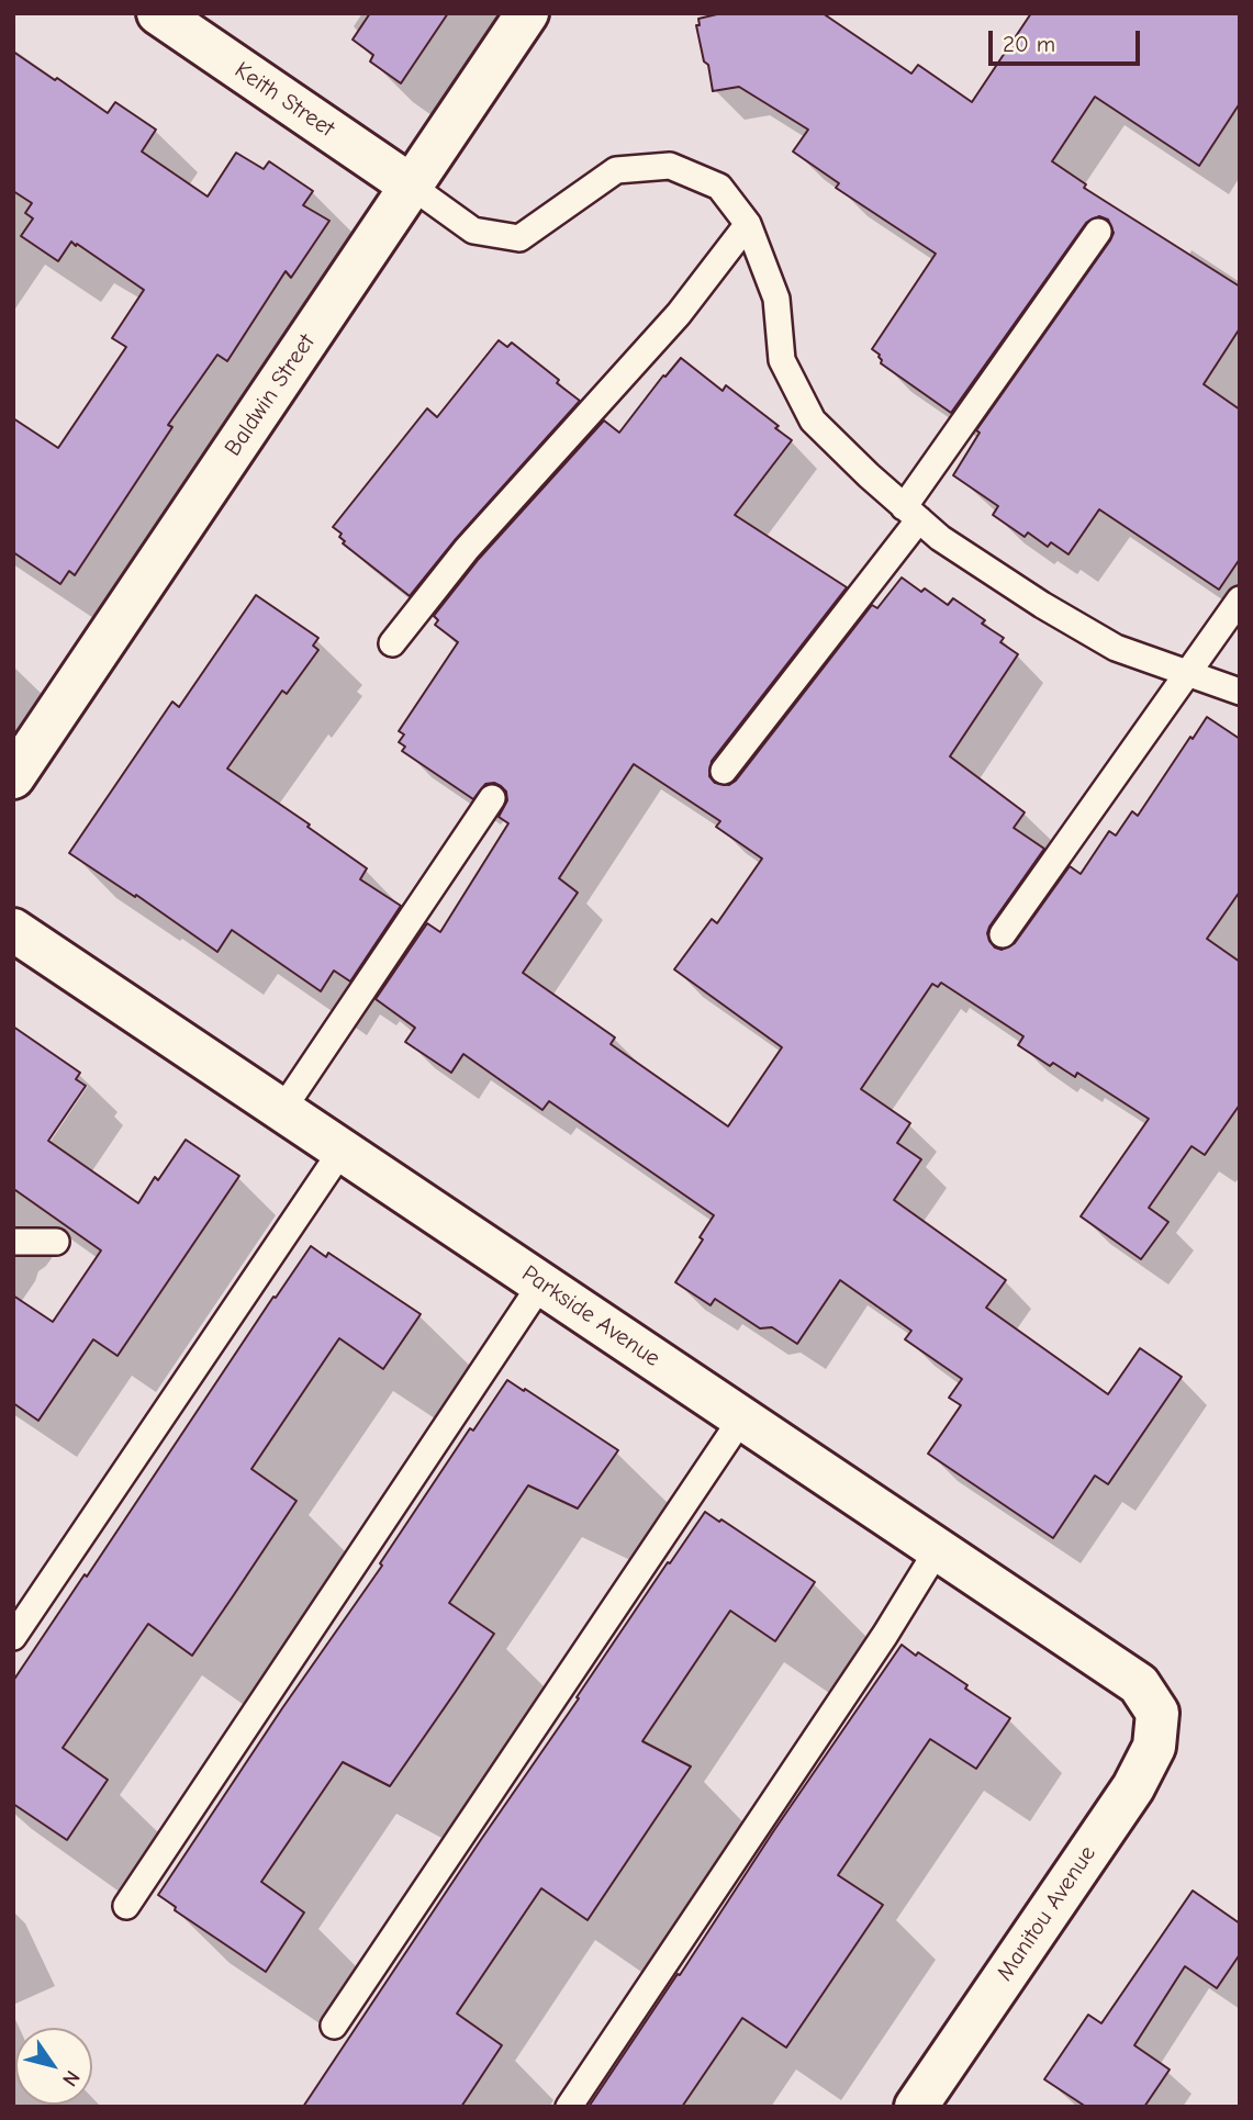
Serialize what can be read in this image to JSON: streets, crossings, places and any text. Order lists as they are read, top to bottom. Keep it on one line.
{"streets":{"street":["Keith Street","Baldwin Street","Parkside Avenue","Manitou Avenue"]},"crossings":[["Keith Street","Baldwin Street"],["Parkside Avenue","Manitou Avenue"]],"scale_bar":"20 m","north":"bottom right"}
